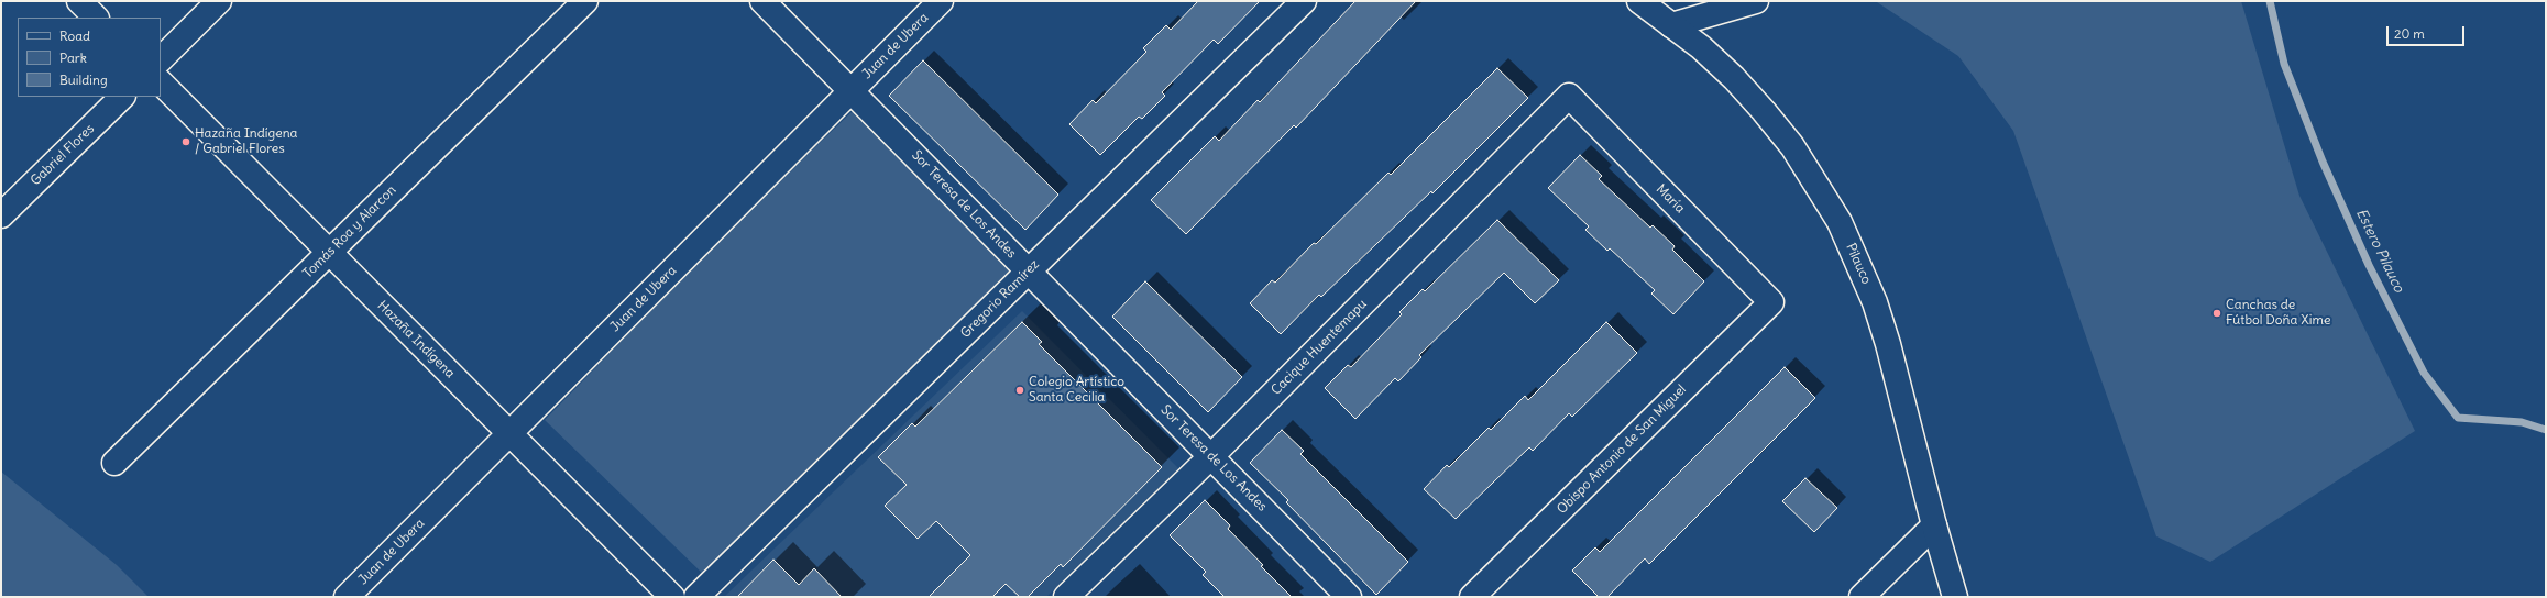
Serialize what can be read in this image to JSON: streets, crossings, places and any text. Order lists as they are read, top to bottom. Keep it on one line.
{"streets":{"street":["Juan de Ubera","Gabriel Flores","María","Sor Teresa de Los Andes","Tomás Roa y Alarcon","Pilauco","Gregorio Ramírez","Hazaña Indígena","Cacique Huentemapu","Obispo Antonio de San Miguel"]},"crossings":[["Juan de Ubera","Sor Teresa de Los Andes"],["Juan de Ubera","Hazaña Indígena"],["María","Cacique Huentemapu"],["María","Obispo Antonio de San Miguel"],["Sor Teresa de Los Andes","Gregorio Ramírez"],["Sor Teresa de Los Andes","Cacique Huentemapu"],["Tomás Roa y Alarcon","Hazaña Indígena"]],"water":["Estero Pilauco"],"places":["Hazaña Indígena / Gabriel Flores","Canchas de Fútbol Doña Xime","Colegio Artístico Santa Cecilia"],"legend":["Road","Park","Building"],"scale_bar":"20 m"}
